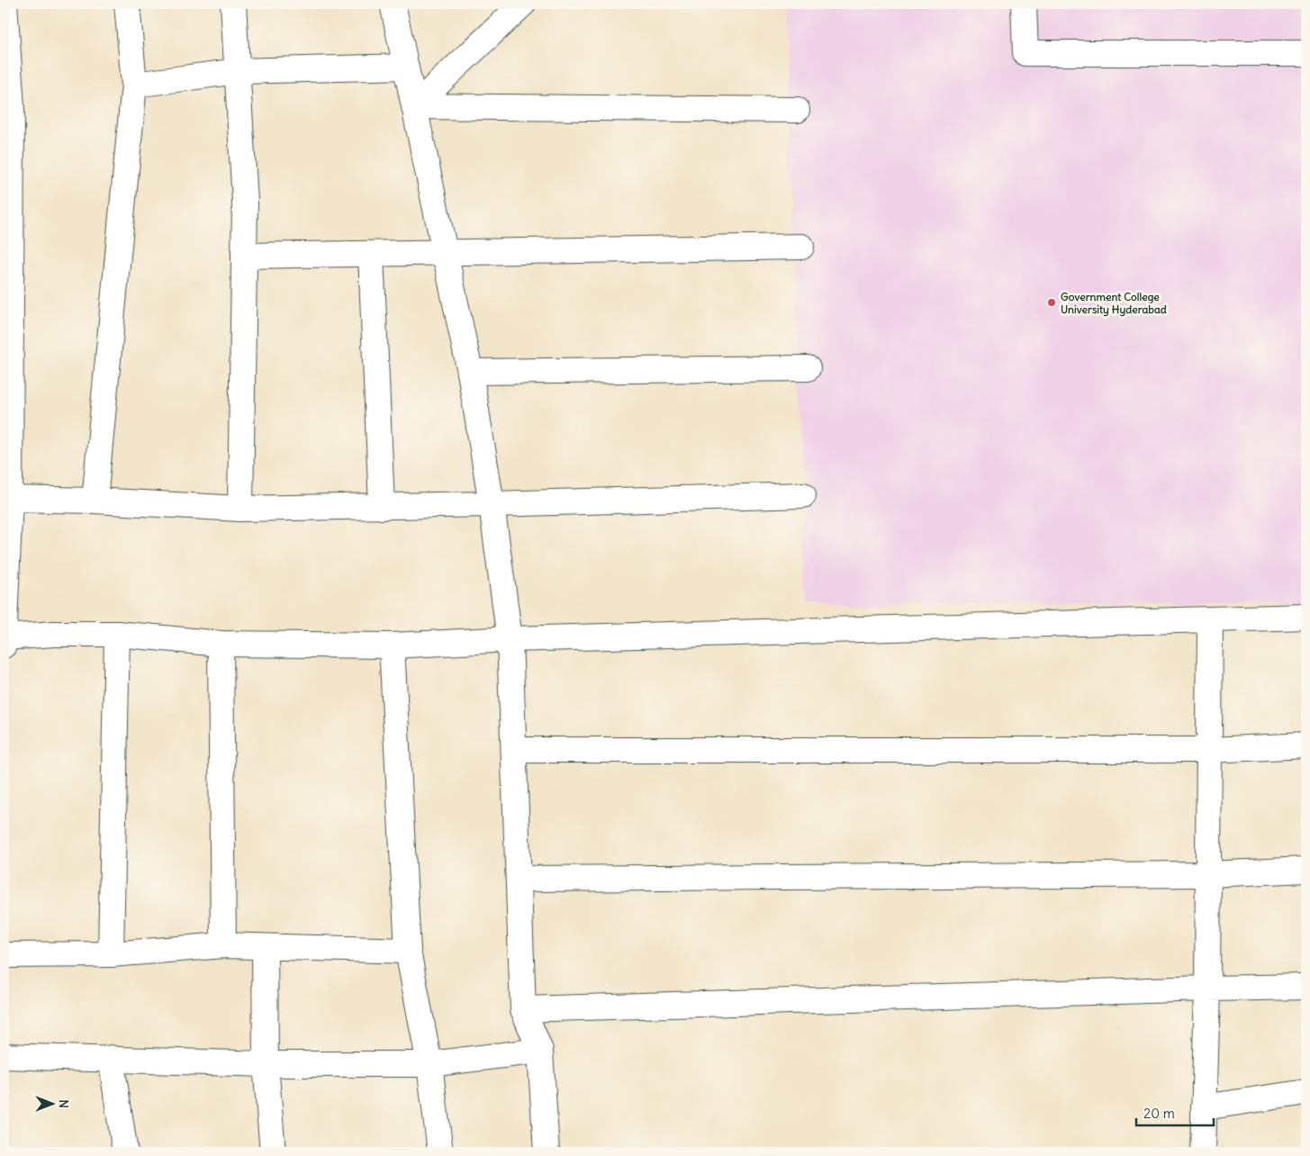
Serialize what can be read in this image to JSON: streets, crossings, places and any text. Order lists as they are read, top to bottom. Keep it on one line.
{"places":["Government College University Hyderabad"],"scale_bar":"20 m","north":"right"}
